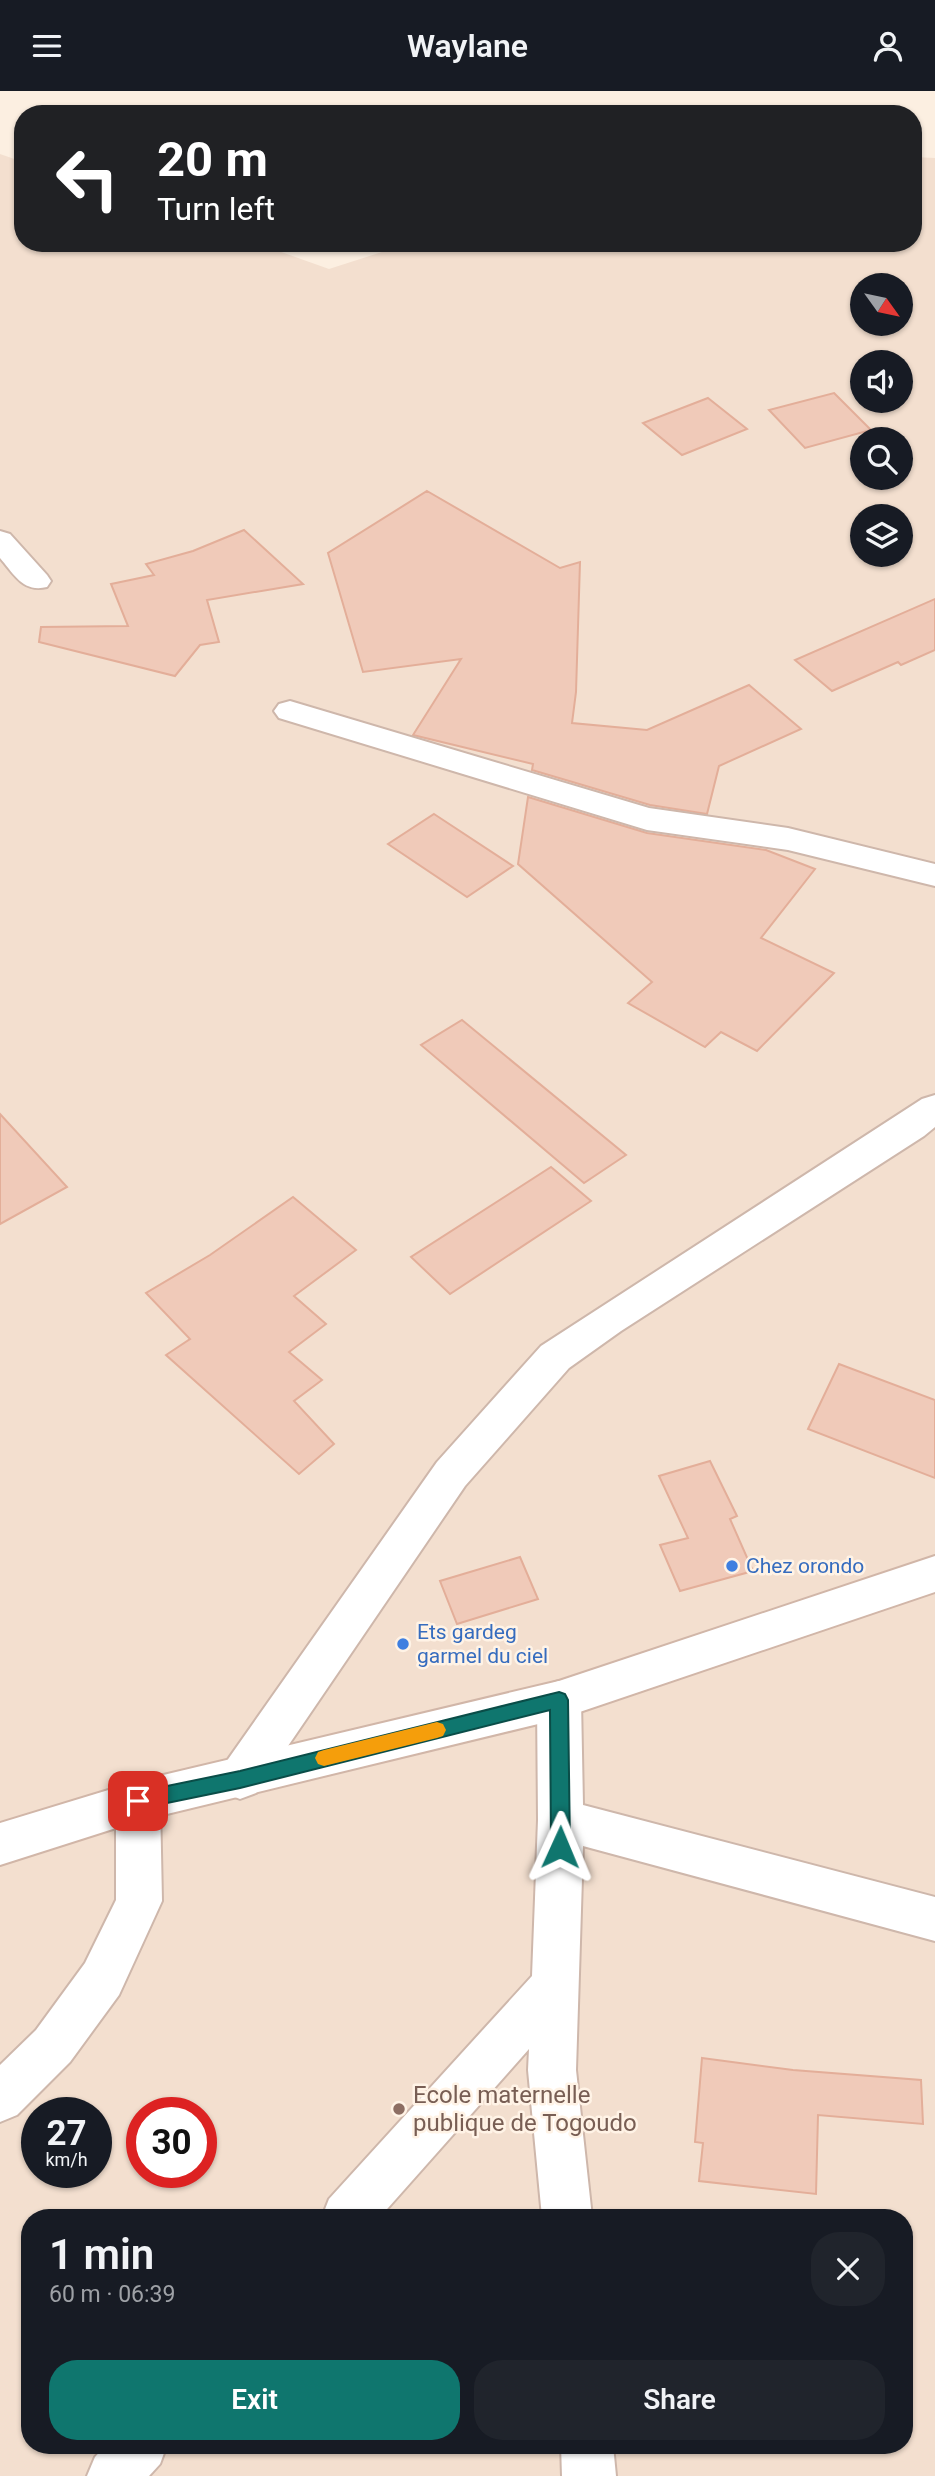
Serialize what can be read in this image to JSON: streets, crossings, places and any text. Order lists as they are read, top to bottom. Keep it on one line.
{"places":["Chez orondo","Ets gardeg garmel du ciel","Ecole maternelle publique de Togoudo"],"north":"bottom right","page":{"header":"Waylane","turn":["20 m","Turn left"],"speed":"27 km/h","limit":"30","heading":["1 min","60 m · 06:39"],"buttons":["Exit","Share"]}}
